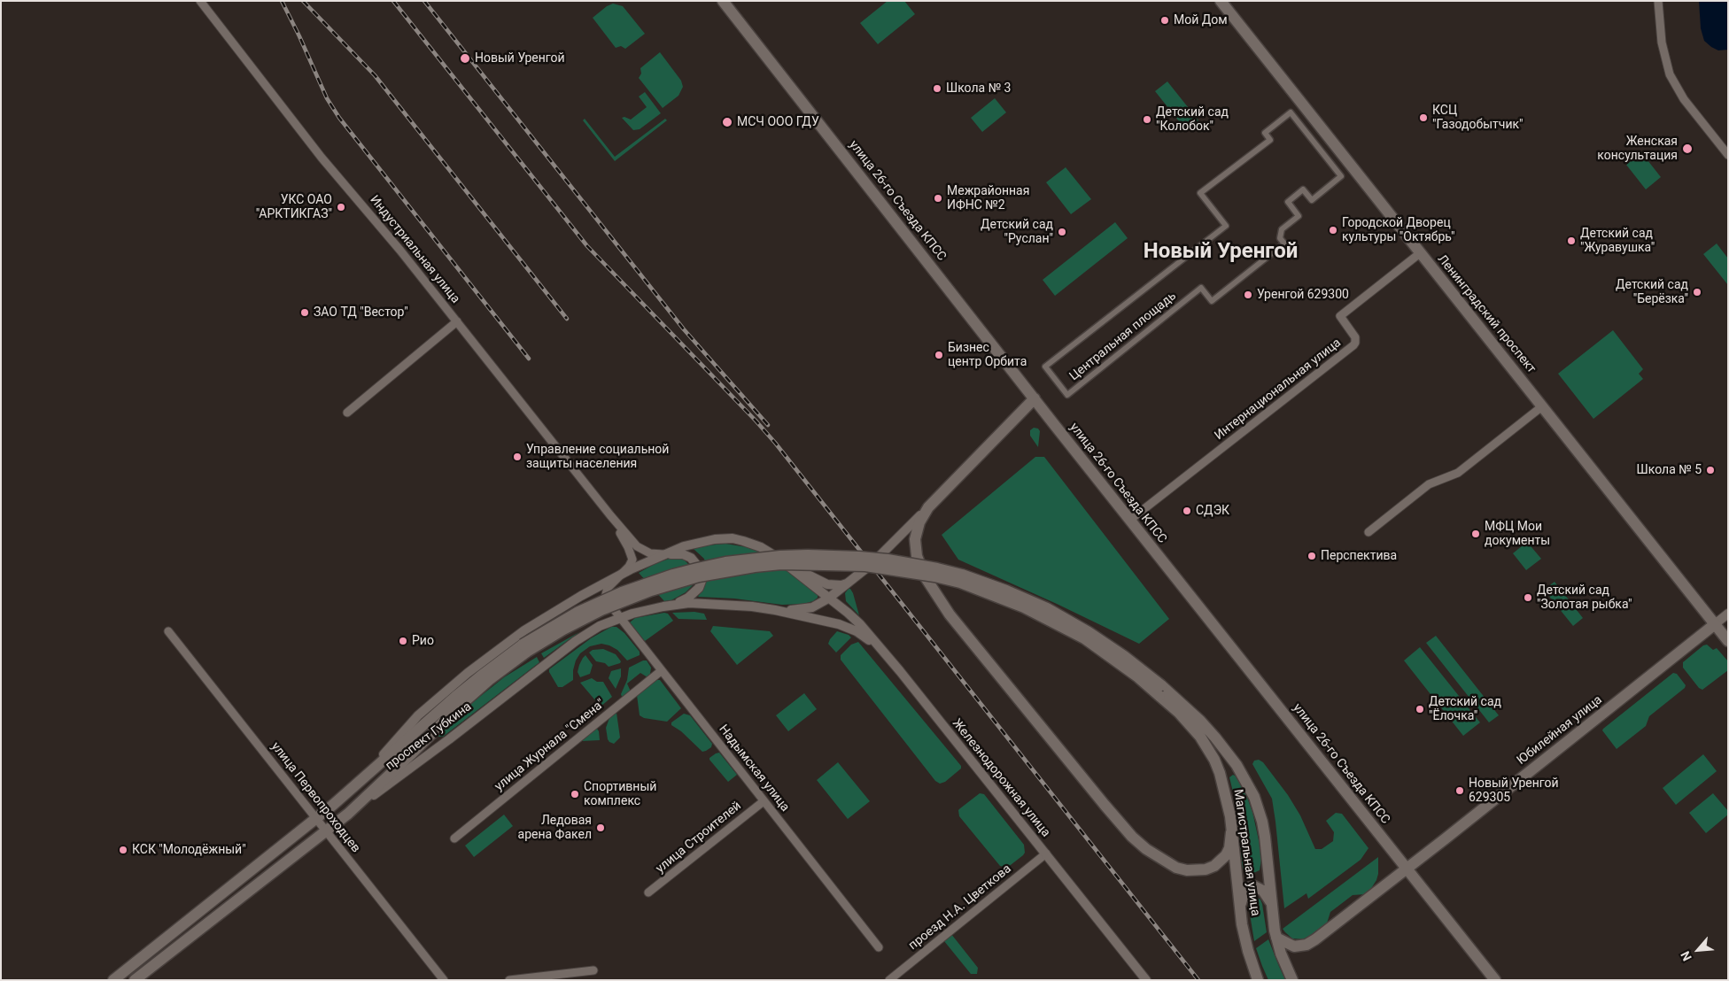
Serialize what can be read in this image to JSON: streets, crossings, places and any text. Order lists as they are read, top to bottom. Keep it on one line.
{"streets":{"main road":["улица 26-го Съезда КПСС","Ленинградский проспект","Юбилейная улица","проспект Губкина","Магистральная улица"],"street":["Индустриальная улица","Центральная площадь","Интернациональная улица","улица Журнала \"Смена\"","Надымская улица","Железнодорожная улица","улица Первопроходцев","улица Строителей","проезд Н.А. Цветкова"]},"crossings":[["улица 26-го Съезда КПСС","Интернациональная улица"],["улица 26-го Съезда КПСС","Юбилейная улица"],["Индустриальная улица","проспект Губкина"],["Индустриальная улица","Надымская улица"],["Ленинградский проспект","Интернациональная улица"],["Ленинградский проспект","Юбилейная улица"],["Юбилейная улица","Магистральная улица"],["проспект Губкина","Надымская улица"],["проспект Губкина","Железнодорожная улица"],["проспект Губкина","улица Первопроходцев"],["улица Журнала \"Смена\"","Надымская улица"],["Надымская улица","улица Строителей"],["Железнодорожная улица","проезд Н.А. Цветкова"]],"districts":["Новый Уренгой"],"places":["Мой Дом","Новый Уренгой","Школа № 3","КСЦ \"Газодобытчик\"","Детский сад \"Колобок\"","МСЧ ООО ГДУ","Женская консультация","Межрайонная ИФНС №2","УКС ОАО \"АРКТИКГАЗ\"","Городской Дворец культуры \"Октябрь\"","Детский сад \"Руслан\"","Детский сад \"Журавушка\"","Детский сад \"Берёзка\"","Уренгой 629300","ЗАО ТД \"Вестор\"","Бизнес центр Орбита","Управление социальной защиты населения","Школа № 5","СДЭК","МФЦ Мои документы","Перспектива","Детский сад \"Золотая рыбка\"","Рио","Детский сад \"Ёлочка\"","Новый Уренгой 629305","Спортивный комплекс","Ледовая арена Факел","КСК \"Молодёжный\""],"north":"bottom left"}
